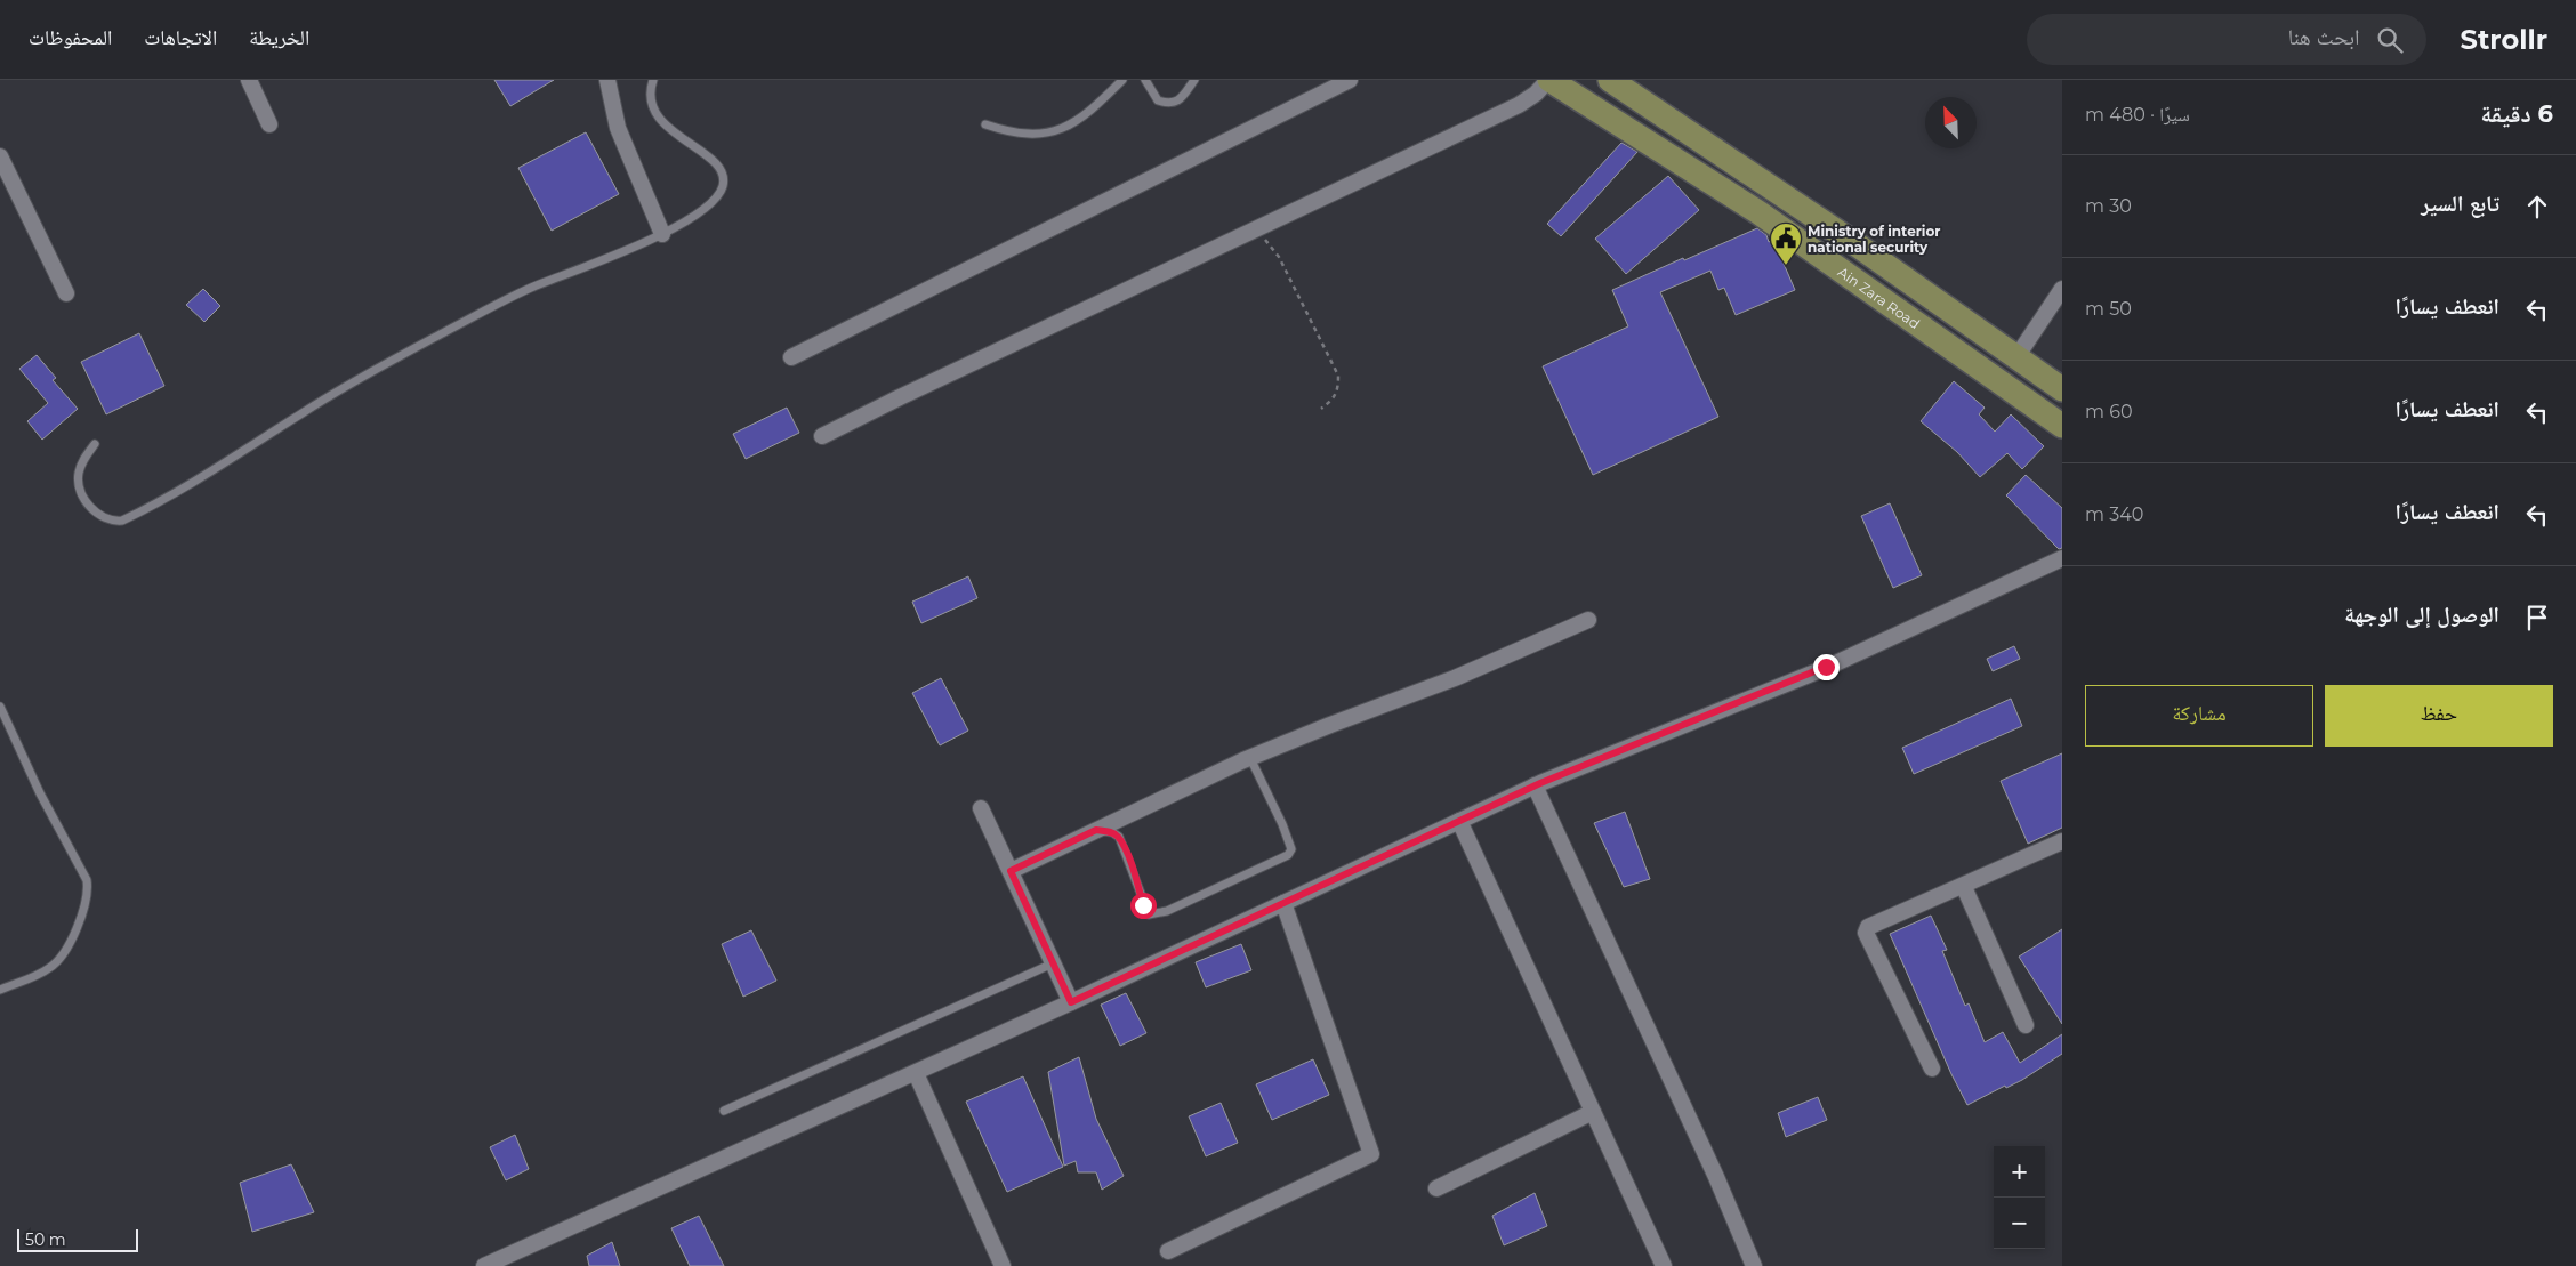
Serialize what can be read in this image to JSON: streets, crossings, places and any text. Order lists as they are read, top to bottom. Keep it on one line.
{"streets":{"main road":["Ain Zara Road"]},"places":{"public building":["Ministry of interior national security"]},"scale_bar":"50 m","north":"top left","page":{"header":"Strollr","search":"ابحث هنا","nav":["الخريطة","الاتجاهات","المحفوظات"],"heading":["6 دقيقة","سيرًا · 480 m"],"list":[["تابع السير","30 m"],["انعطف يسارًا","50 m"],["انعطف يسارًا","60 m"],["انعطف يسارًا","340 m"],"الوصول إلى الوجهة"],"buttons":["حفظ","مشاركة"],"map_buttons":["+","−"],"scale":"50 m"}}
